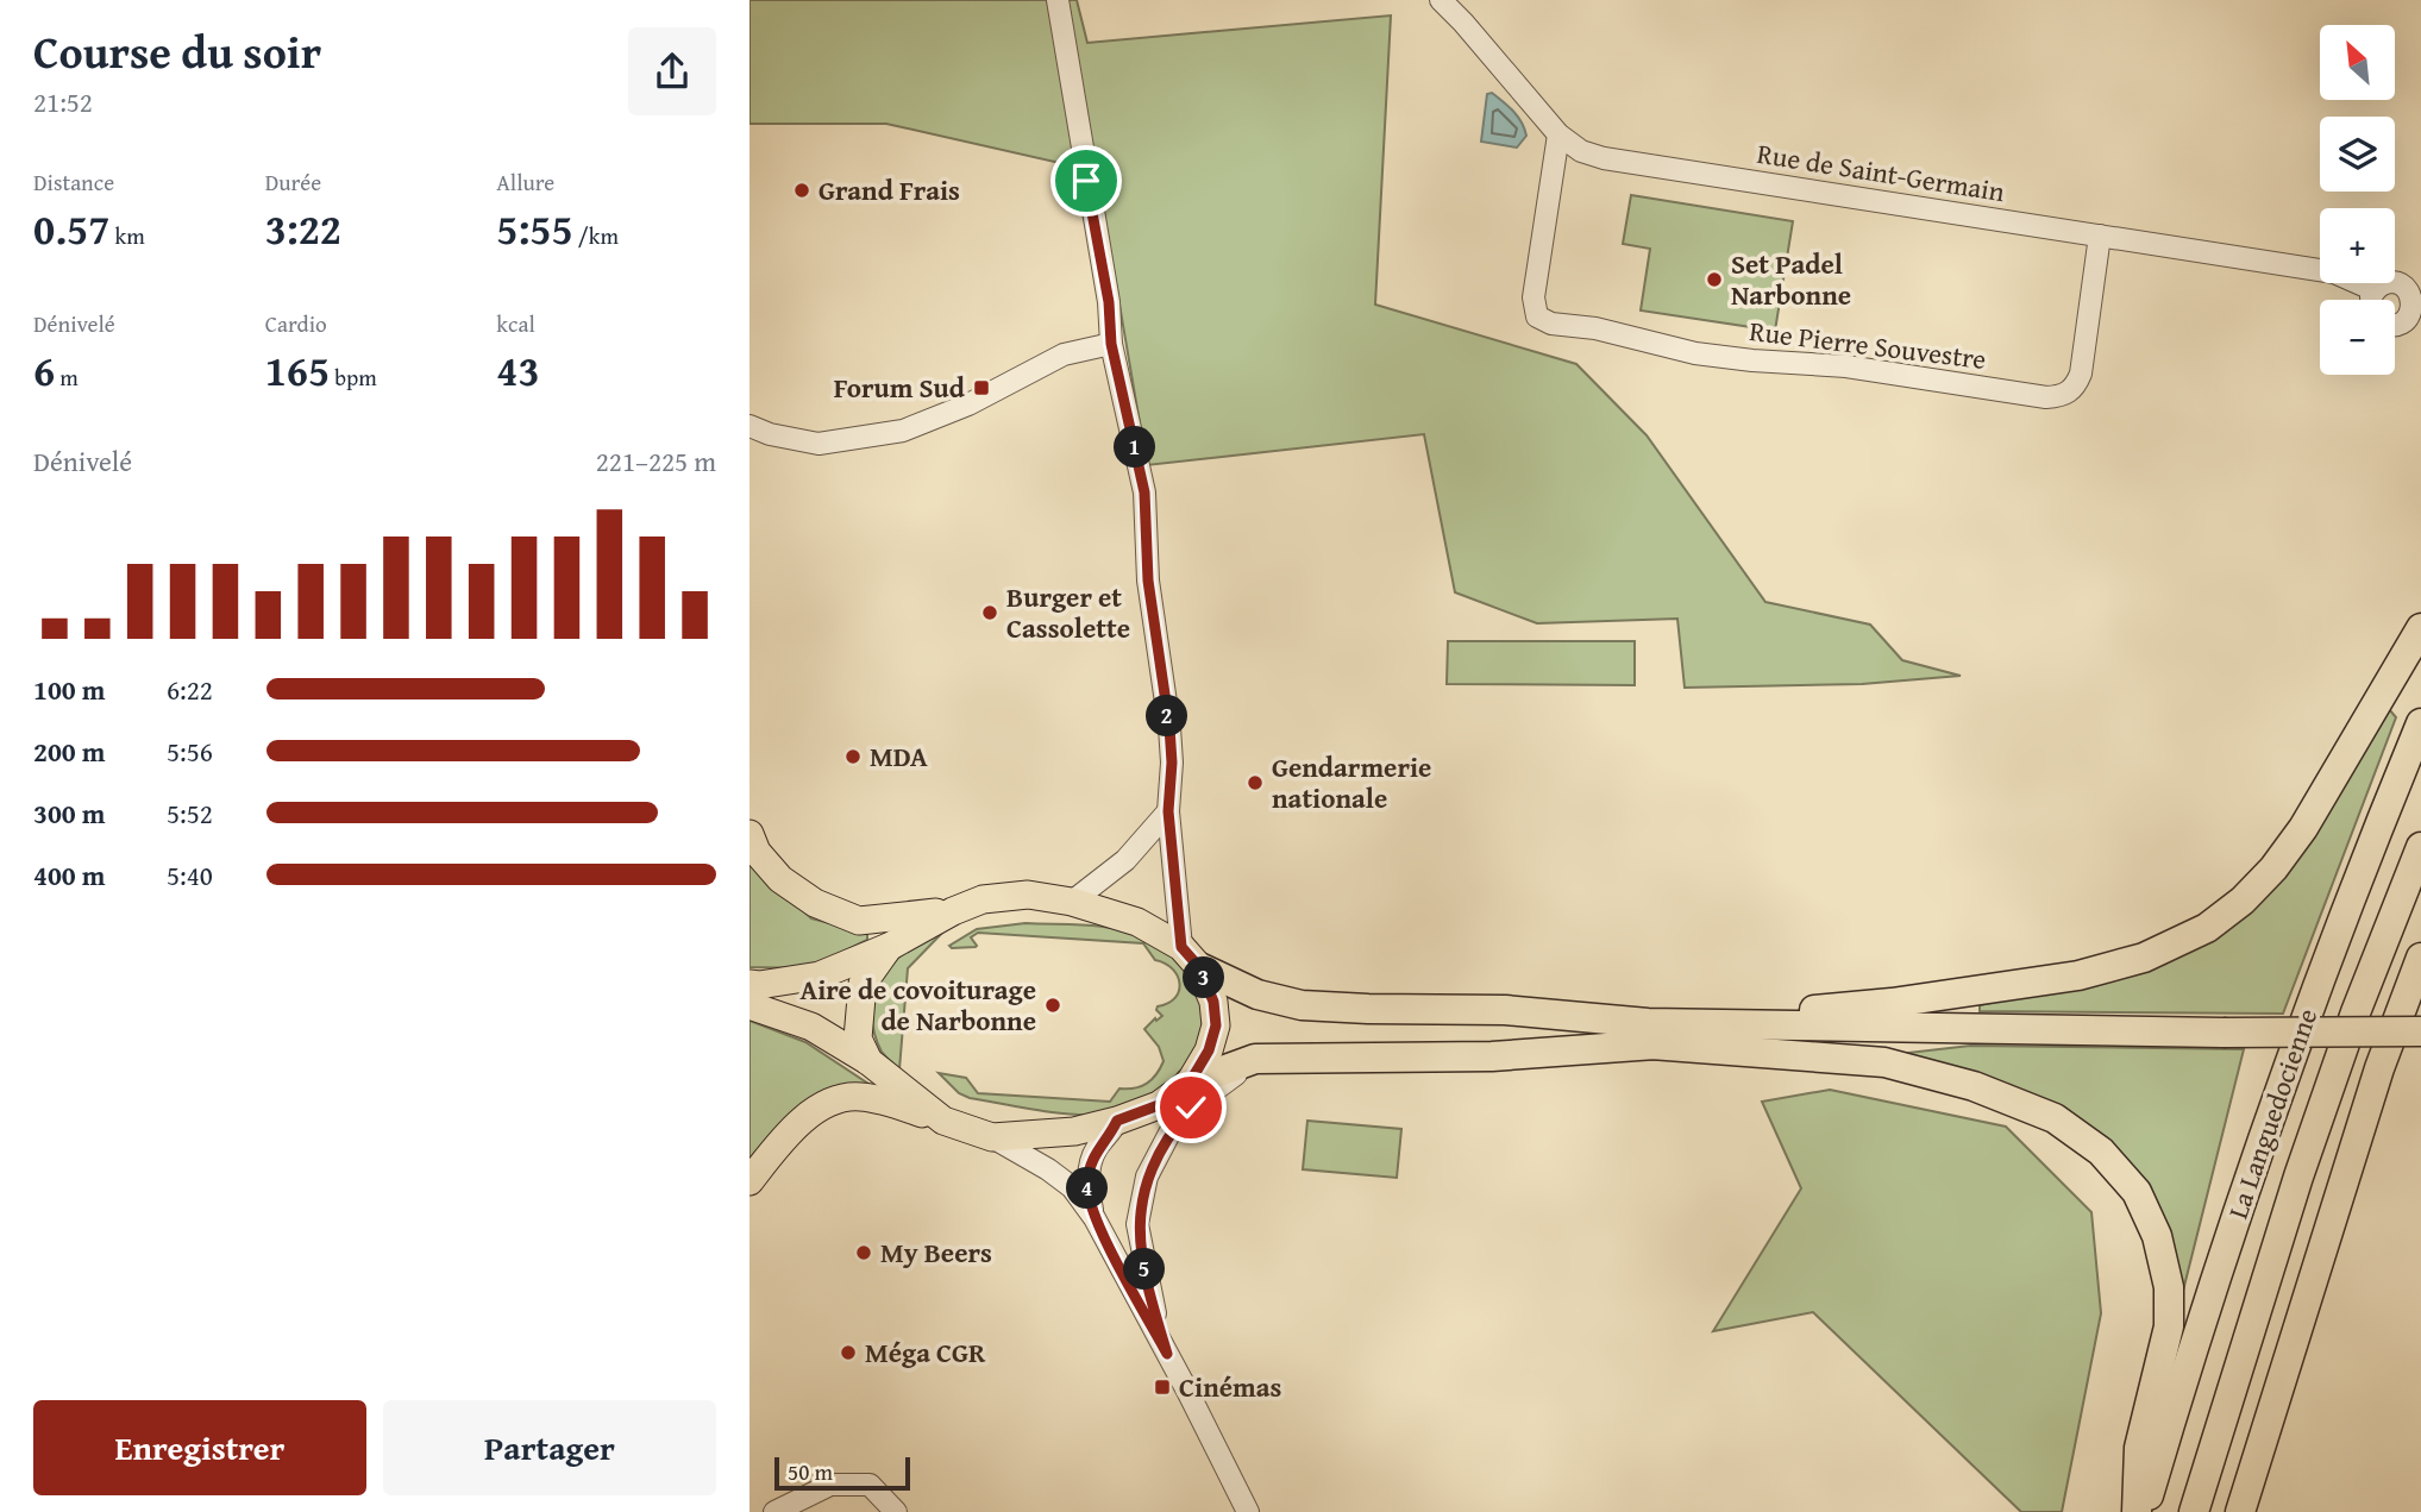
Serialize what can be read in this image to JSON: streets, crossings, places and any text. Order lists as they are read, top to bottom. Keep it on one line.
{"streets":{"highway":["La Languedocienne"],"street":["Rue de Saint-Germain","Rue Pierre Souvestre"]},"crossings":[["Rue de Saint-Germain","Rue Pierre Souvestre"]],"places":{"other":["Grand Frais","Set Padel Narbonne","Burger et Cassolette","MDA","Gendarmerie nationale","Aire de covoiturage de Narbonne","My Beers","Méga CGR"],"transit":["Forum Sud","Cinémas"]},"scale_bar":"50 m","north":"top left","page":{"heading":["Course du soir","21:52"],"map_buttons":["+","−"],"stats":[["Distance","0.57 km"],["Durée","3:22"],["Allure","5:55 /km"],["Dénivelé","6 m"],["Cardio","165 bpm"],["kcal","43"]],"chart":["Dénivelé","221–225 m"],"pins":["1","2","3","4","5"],"list":[{"name":"100 m","note":"6:22"},{"name":"200 m","note":"5:56"},{"name":"300 m","note":"5:52"},{"name":"400 m","note":"5:40"}],"buttons":["Enregistrer","Partager"],"scale":"50 m"}}
